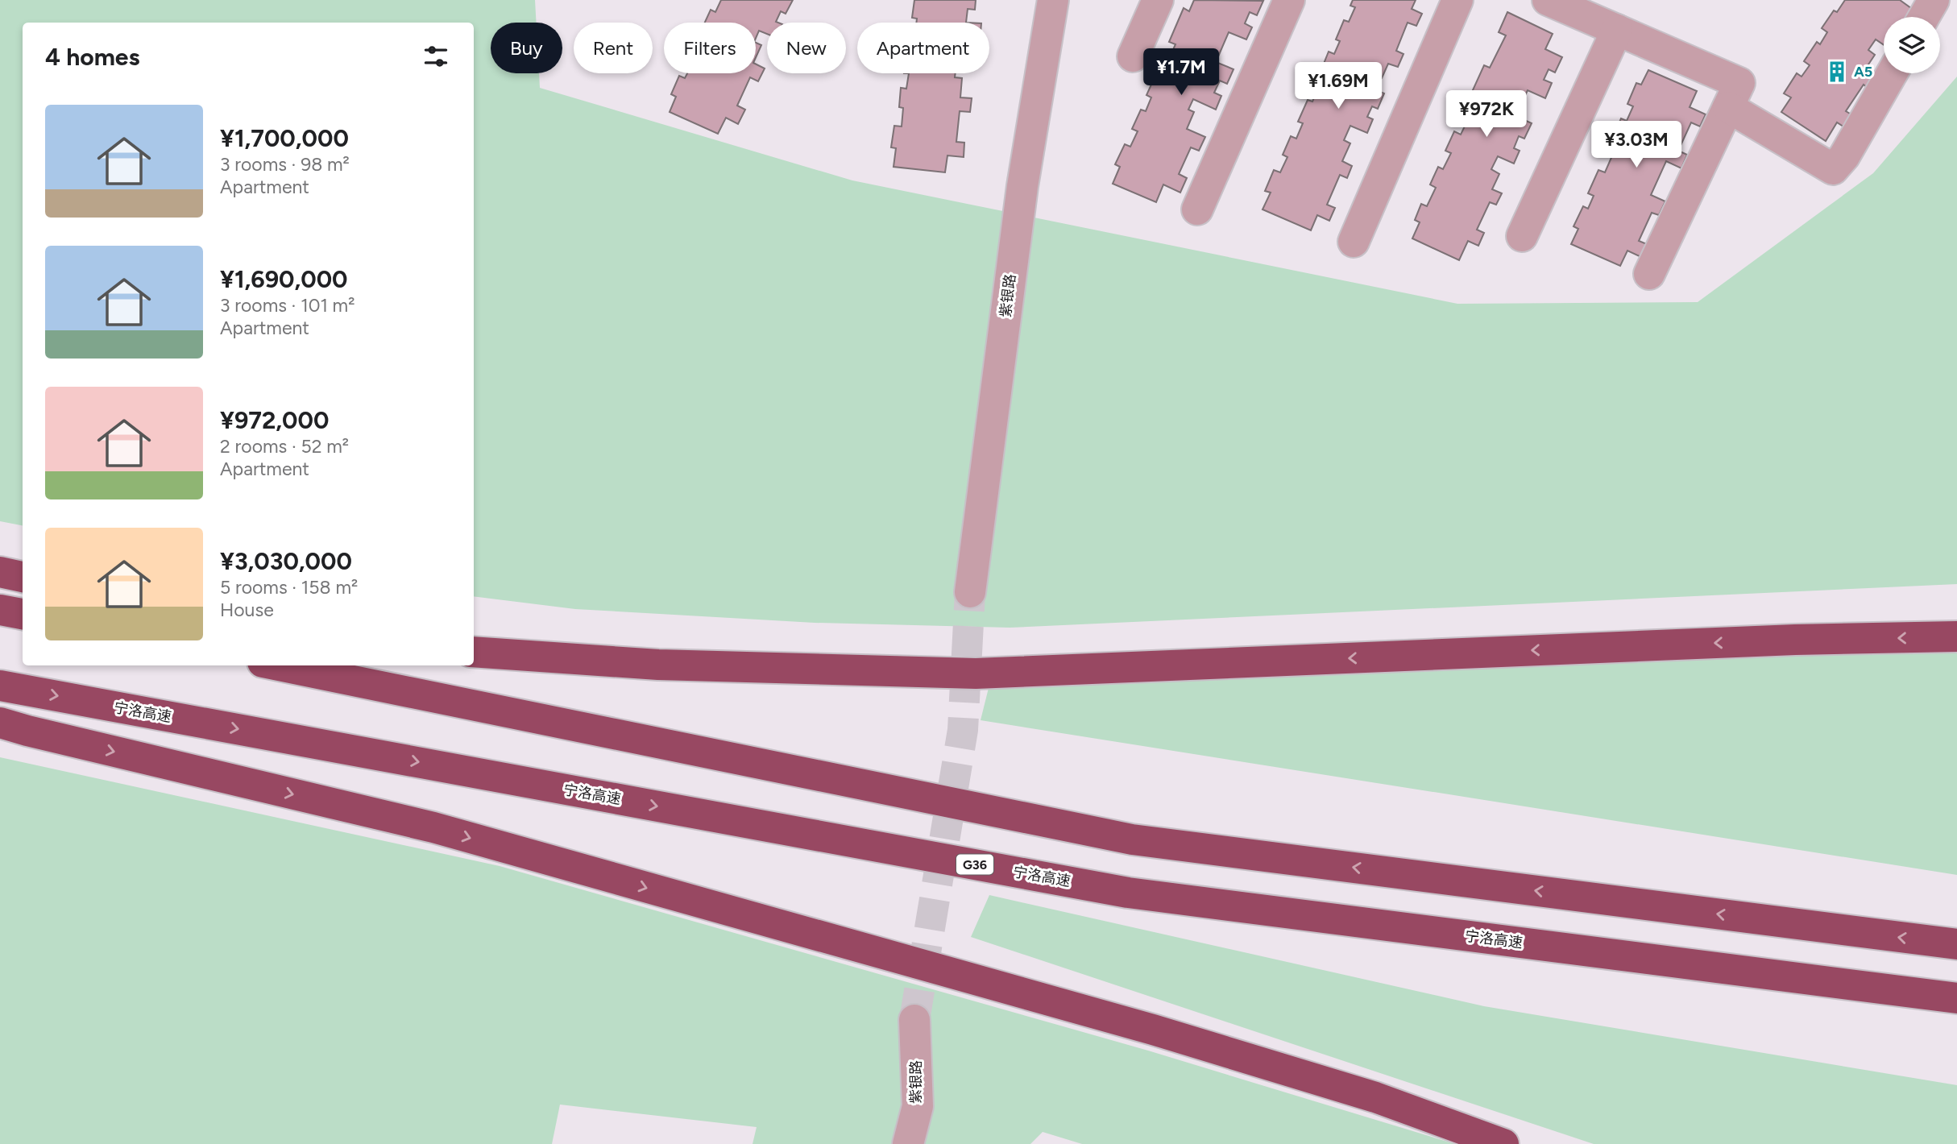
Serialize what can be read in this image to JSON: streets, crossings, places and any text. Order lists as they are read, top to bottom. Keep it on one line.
{"streets":{"highway":["宁洛高速","G36"],"lane":["紫银路"]},"places":{"building":["A5"]},"page":{"chip":["Buy","Rent","Filters","New","Apartment"],"heading":"4 homes","price":["¥1.7M","¥1.69M","¥972K","¥3.03M"],"list":[{"name":"¥1,700,000","note":"3 rooms · 98 m² · Apartment"},{"name":"¥1,690,000","note":"3 rooms · 101 m² · Apartment"},{"name":"¥972,000","note":"2 rooms · 52 m² · Apartment"},{"name":"¥3,030,000","note":"5 rooms · 158 m² · House"}]}}
